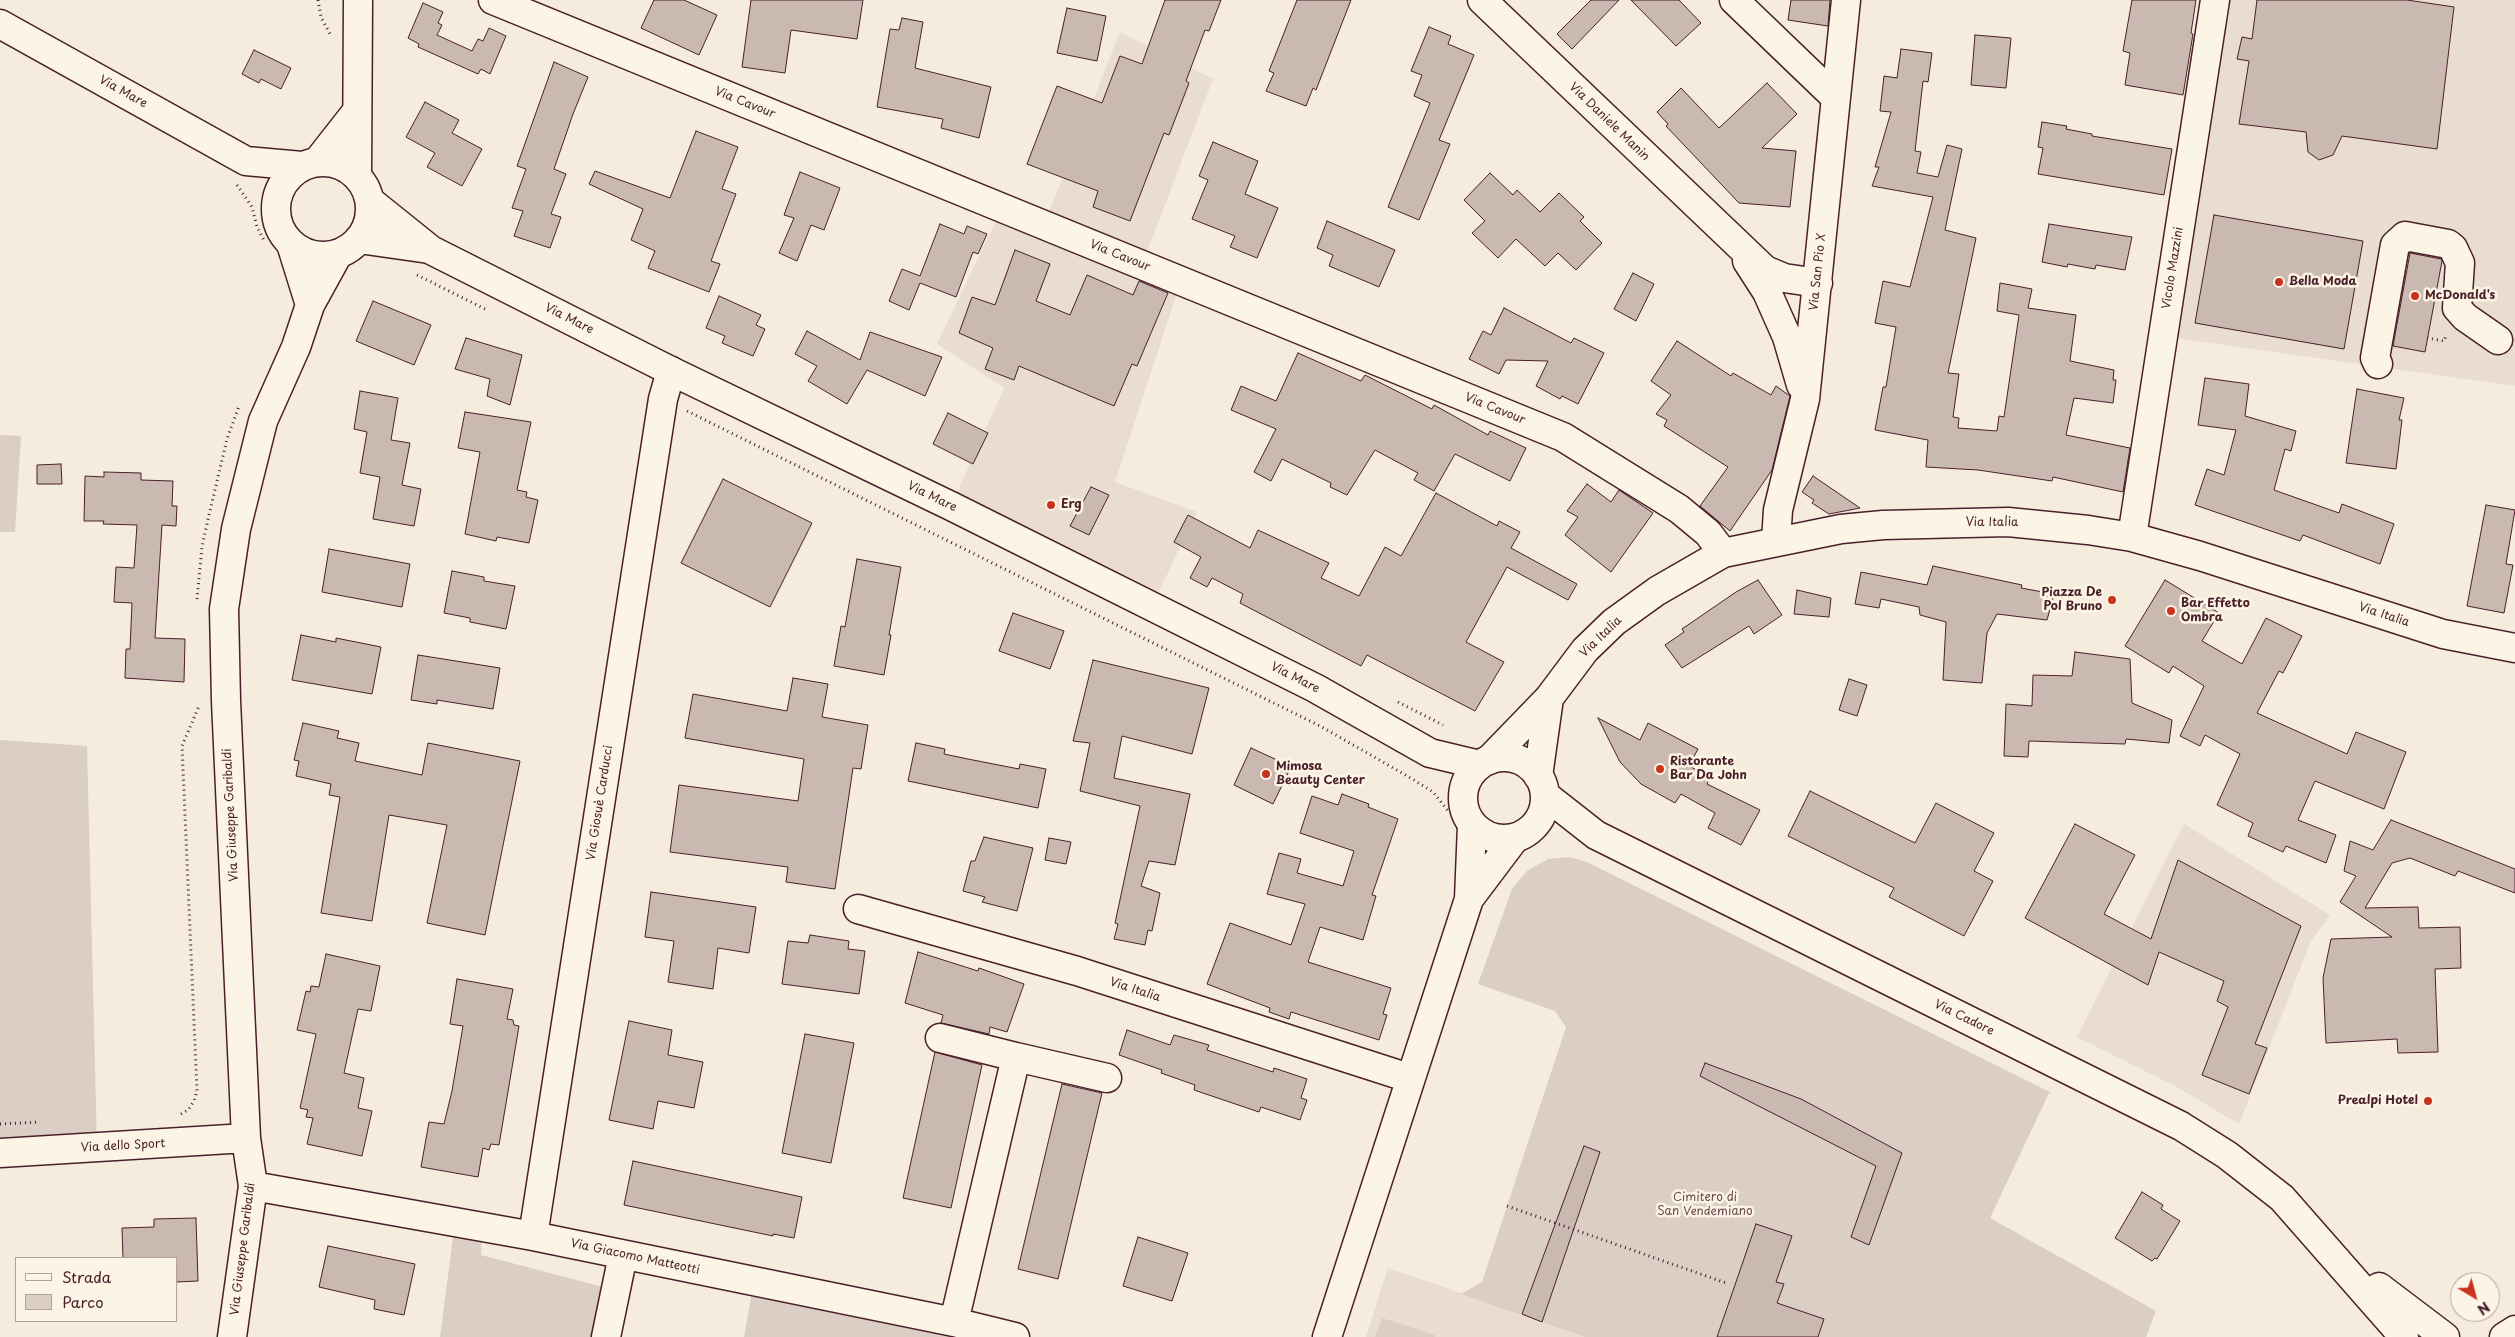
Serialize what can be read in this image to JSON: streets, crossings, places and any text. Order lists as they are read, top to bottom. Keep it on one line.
{"streets":{"street":["Via Mare","Via Cavour","Via Daniele Manin","Vicolo Mazzini","Via San Pio X","Via Italia","Via Giosuè Carducci","Via Giuseppe Garibaldi","Via Cadore","Via dello Sport","Via Giacomo Matteotti"]},"crossings":[["Via Mare","Via Italia"],["Via Mare","Via Giosuè Carducci"],["Via Mare","Via Giuseppe Garibaldi"],["Via Mare","Via Cadore"],["Via Cavour","Via Italia"],["Via Daniele Manin","Via San Pio X"],["Vicolo Mazzini","Via Italia"],["Via San Pio X","Via Italia"],["Via Italia","Via Cadore"],["Via Giosuè Carducci","Via Giacomo Matteotti"],["Via Giuseppe Garibaldi","Via dello Sport"],["Via Giuseppe Garibaldi","Via Giacomo Matteotti"]],"parks":["Cimitero di San Vendemiano"],"places":["Bella Moda","McDonald's","Erg","Piazza De Pol Bruno","Bar Effetto Ombra","Ristorante Bar Da John","Mimosa Beauty Center","Prealpi Hotel"],"legend":["Strada","Parco"],"north":"bottom right"}
